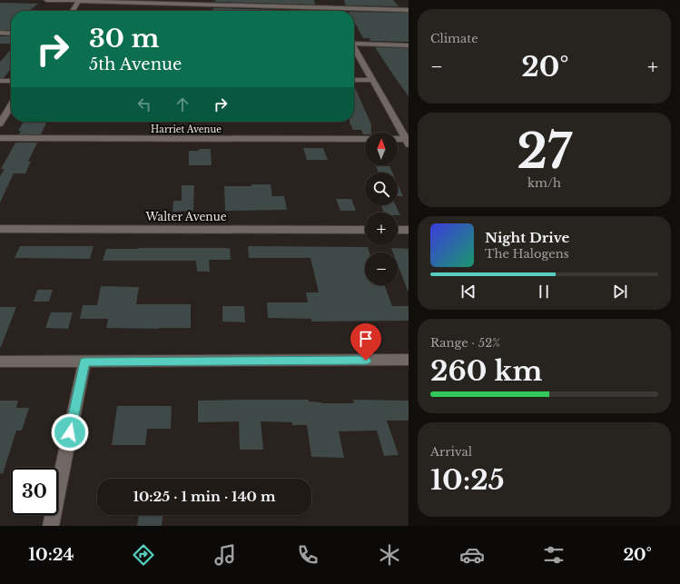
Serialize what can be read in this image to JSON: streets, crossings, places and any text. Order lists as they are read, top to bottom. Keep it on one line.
{"streets":{"street":["Harriet Avenue","Walter Avenue"]},"north":"top","page":{"tile":["Climate",["27","km/h"],["Range · 52%","260 km"],["Arrival","10:25"]],"turn":["30 m","5th Avenue"],"heat":["−","20°","+"],"map_buttons":["+","−"],"song":["Night Drive","The Halogens"],"limit":"30","trip":"10:25 · 1 min · 140 m","tabs":["10:24","20°"]}}
